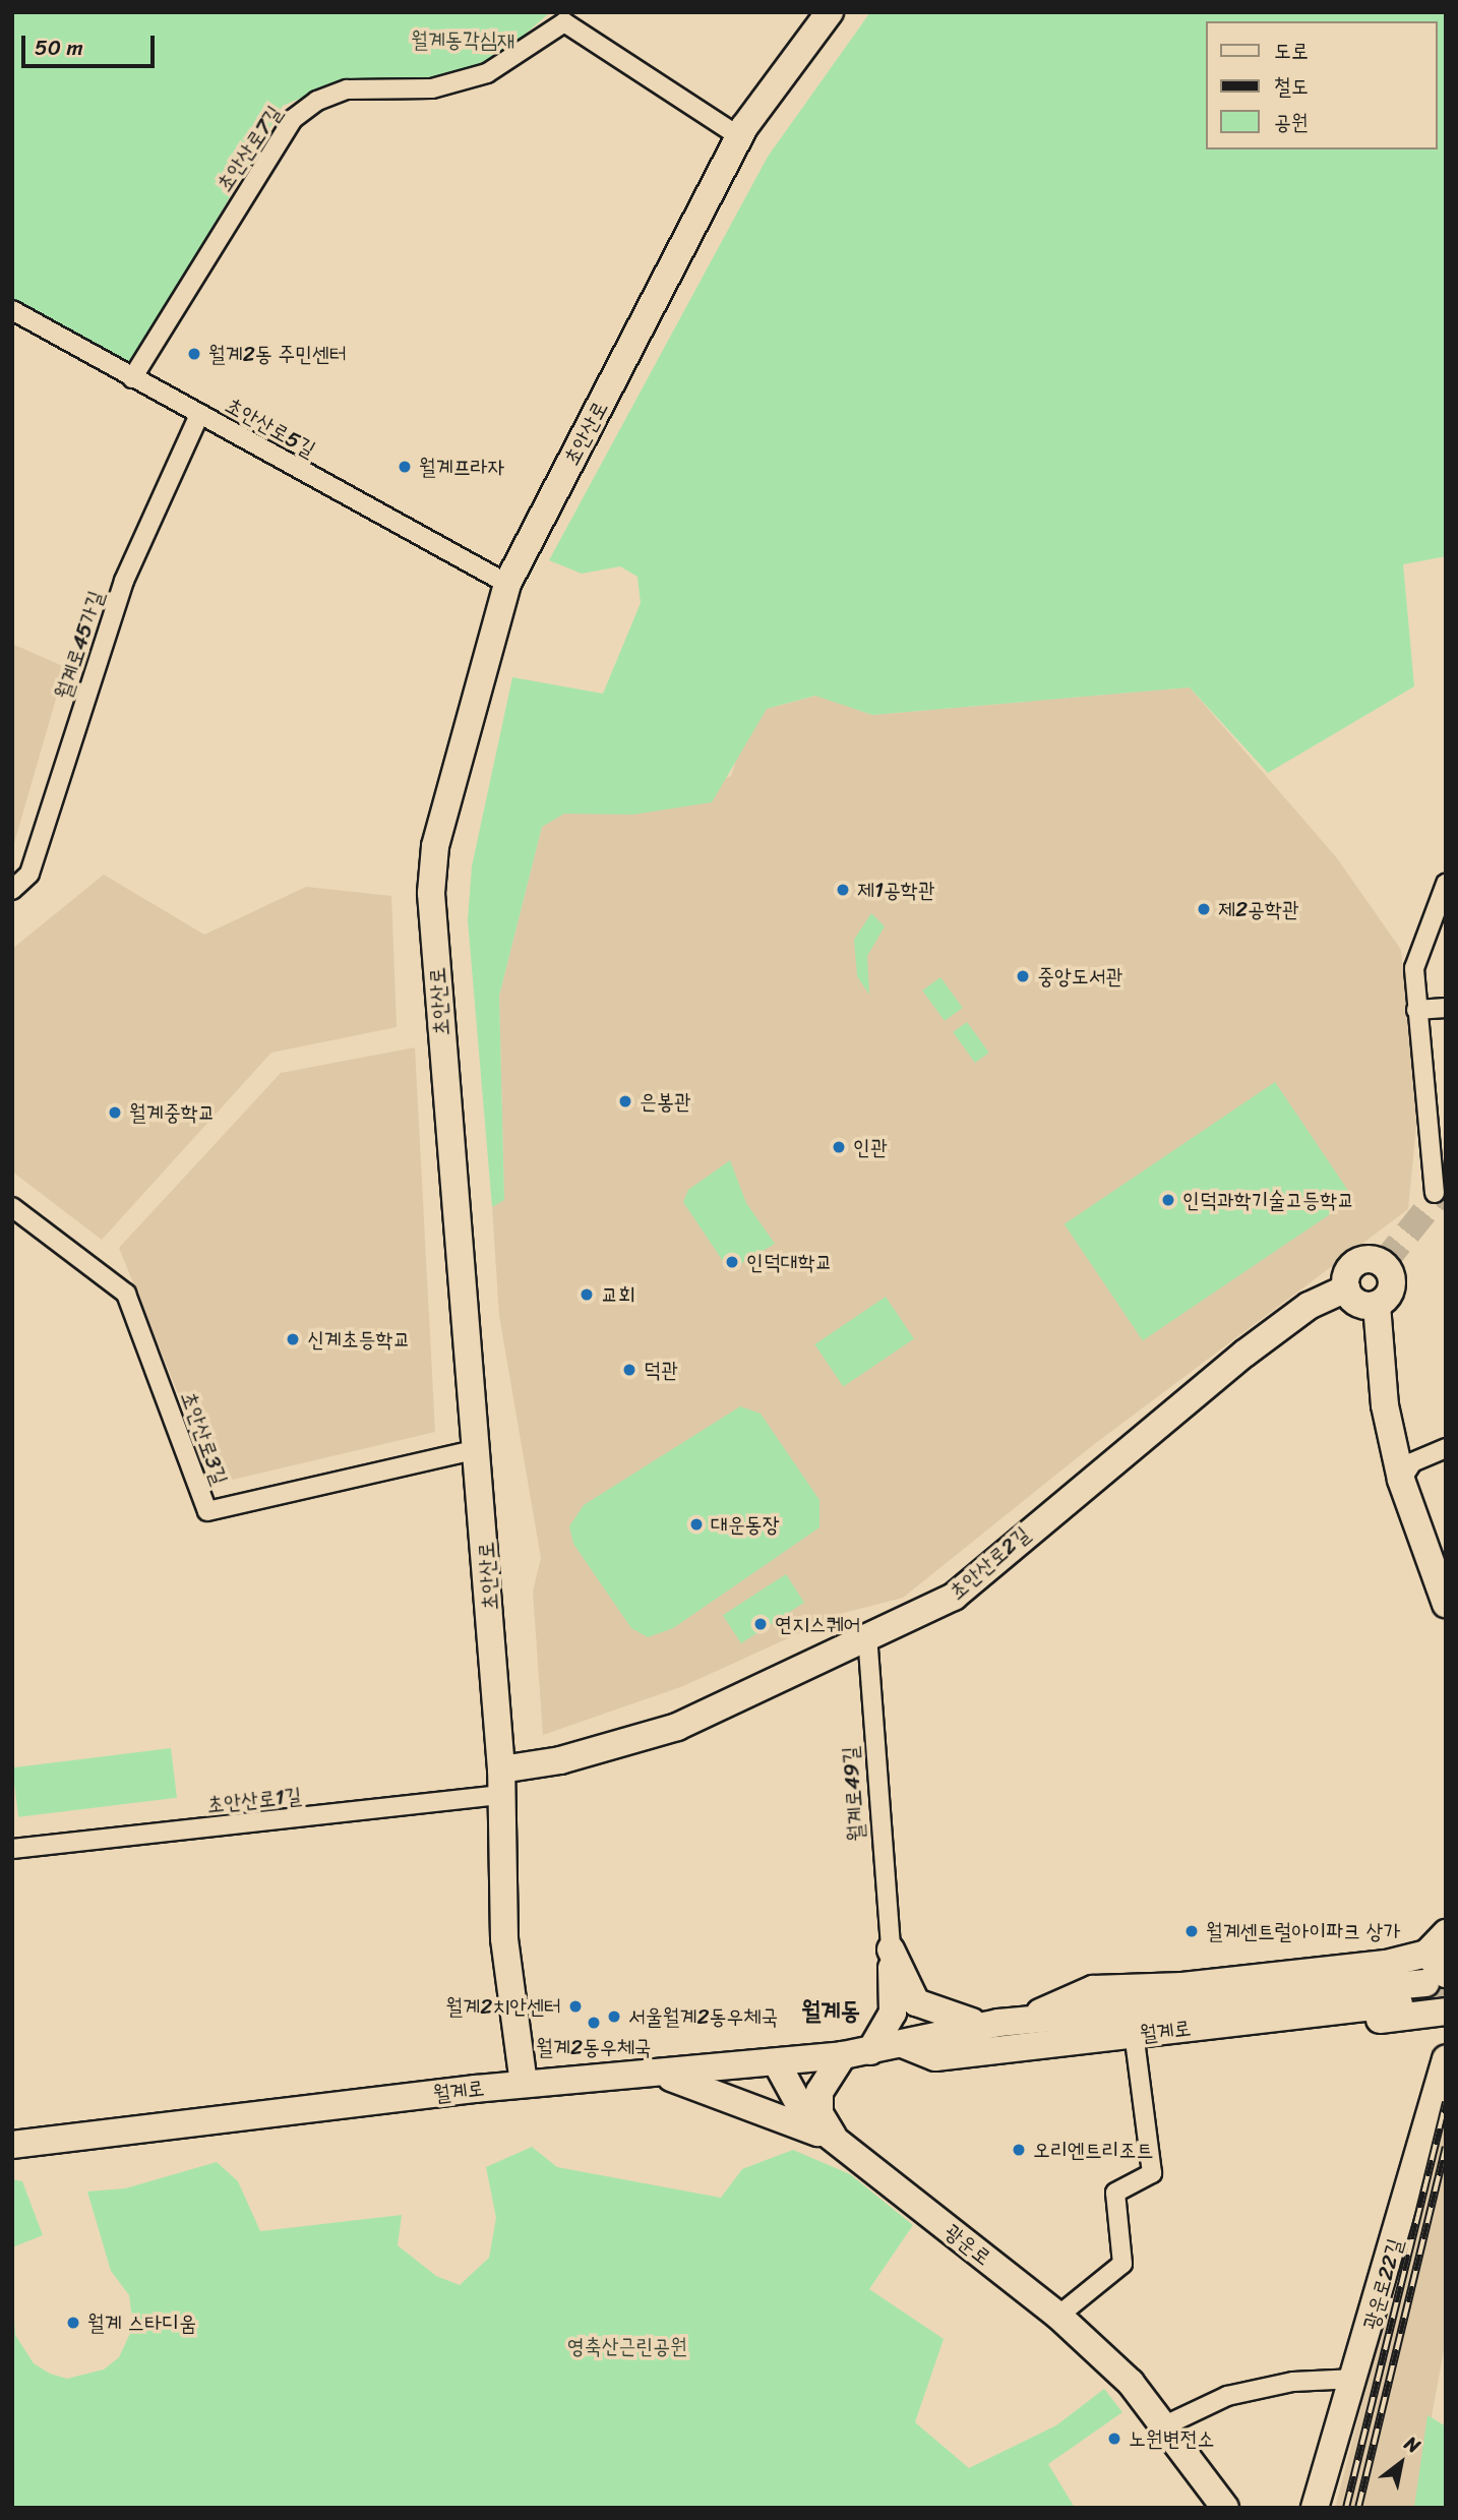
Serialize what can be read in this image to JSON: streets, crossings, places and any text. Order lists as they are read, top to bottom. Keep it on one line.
{"streets":{"street":["초안산로7길","초안산로5길","초안산로","월계로45가길","초안산로3길","초안산로2길","월계로49길","초안산로1길","월계로","광운로","광운로22길"]},"crossings":[["초안산로7길","초안산로5길"],["초안산로7길","초안산로"],["초안산로5길","초안산로"],["초안산로5길","월계로45가길"],["초안산로","초안산로3길"],["초안산로","초안산로2길"],["초안산로","초안산로1길"],["초안산로","월계로"],["초안산로2길","월계로49길"],["초안산로2길","초안산로1길"],["월계로","광운로"]],"districts":["월계동"],"parks":["월계동각심재","영축산근린공원"],"places":["월계2동 주민센터","월계프라자","제1공학관","제2공학관","중앙도서관","은봉관","월계중학교","인관","인덕과학기술고등학교","인덕대학교","교회","신계초등학교","덕관","대운동장","연지스퀘어","월계센트럴아이파크 상가","월계2치안센터","서울월계2동우체국","월계2동우체국","오리엔트리조트","월계 스타디움","노원변전소"],"legend":["도로","철도","공원"],"scale_bar":"50 m","north":"top right"}
